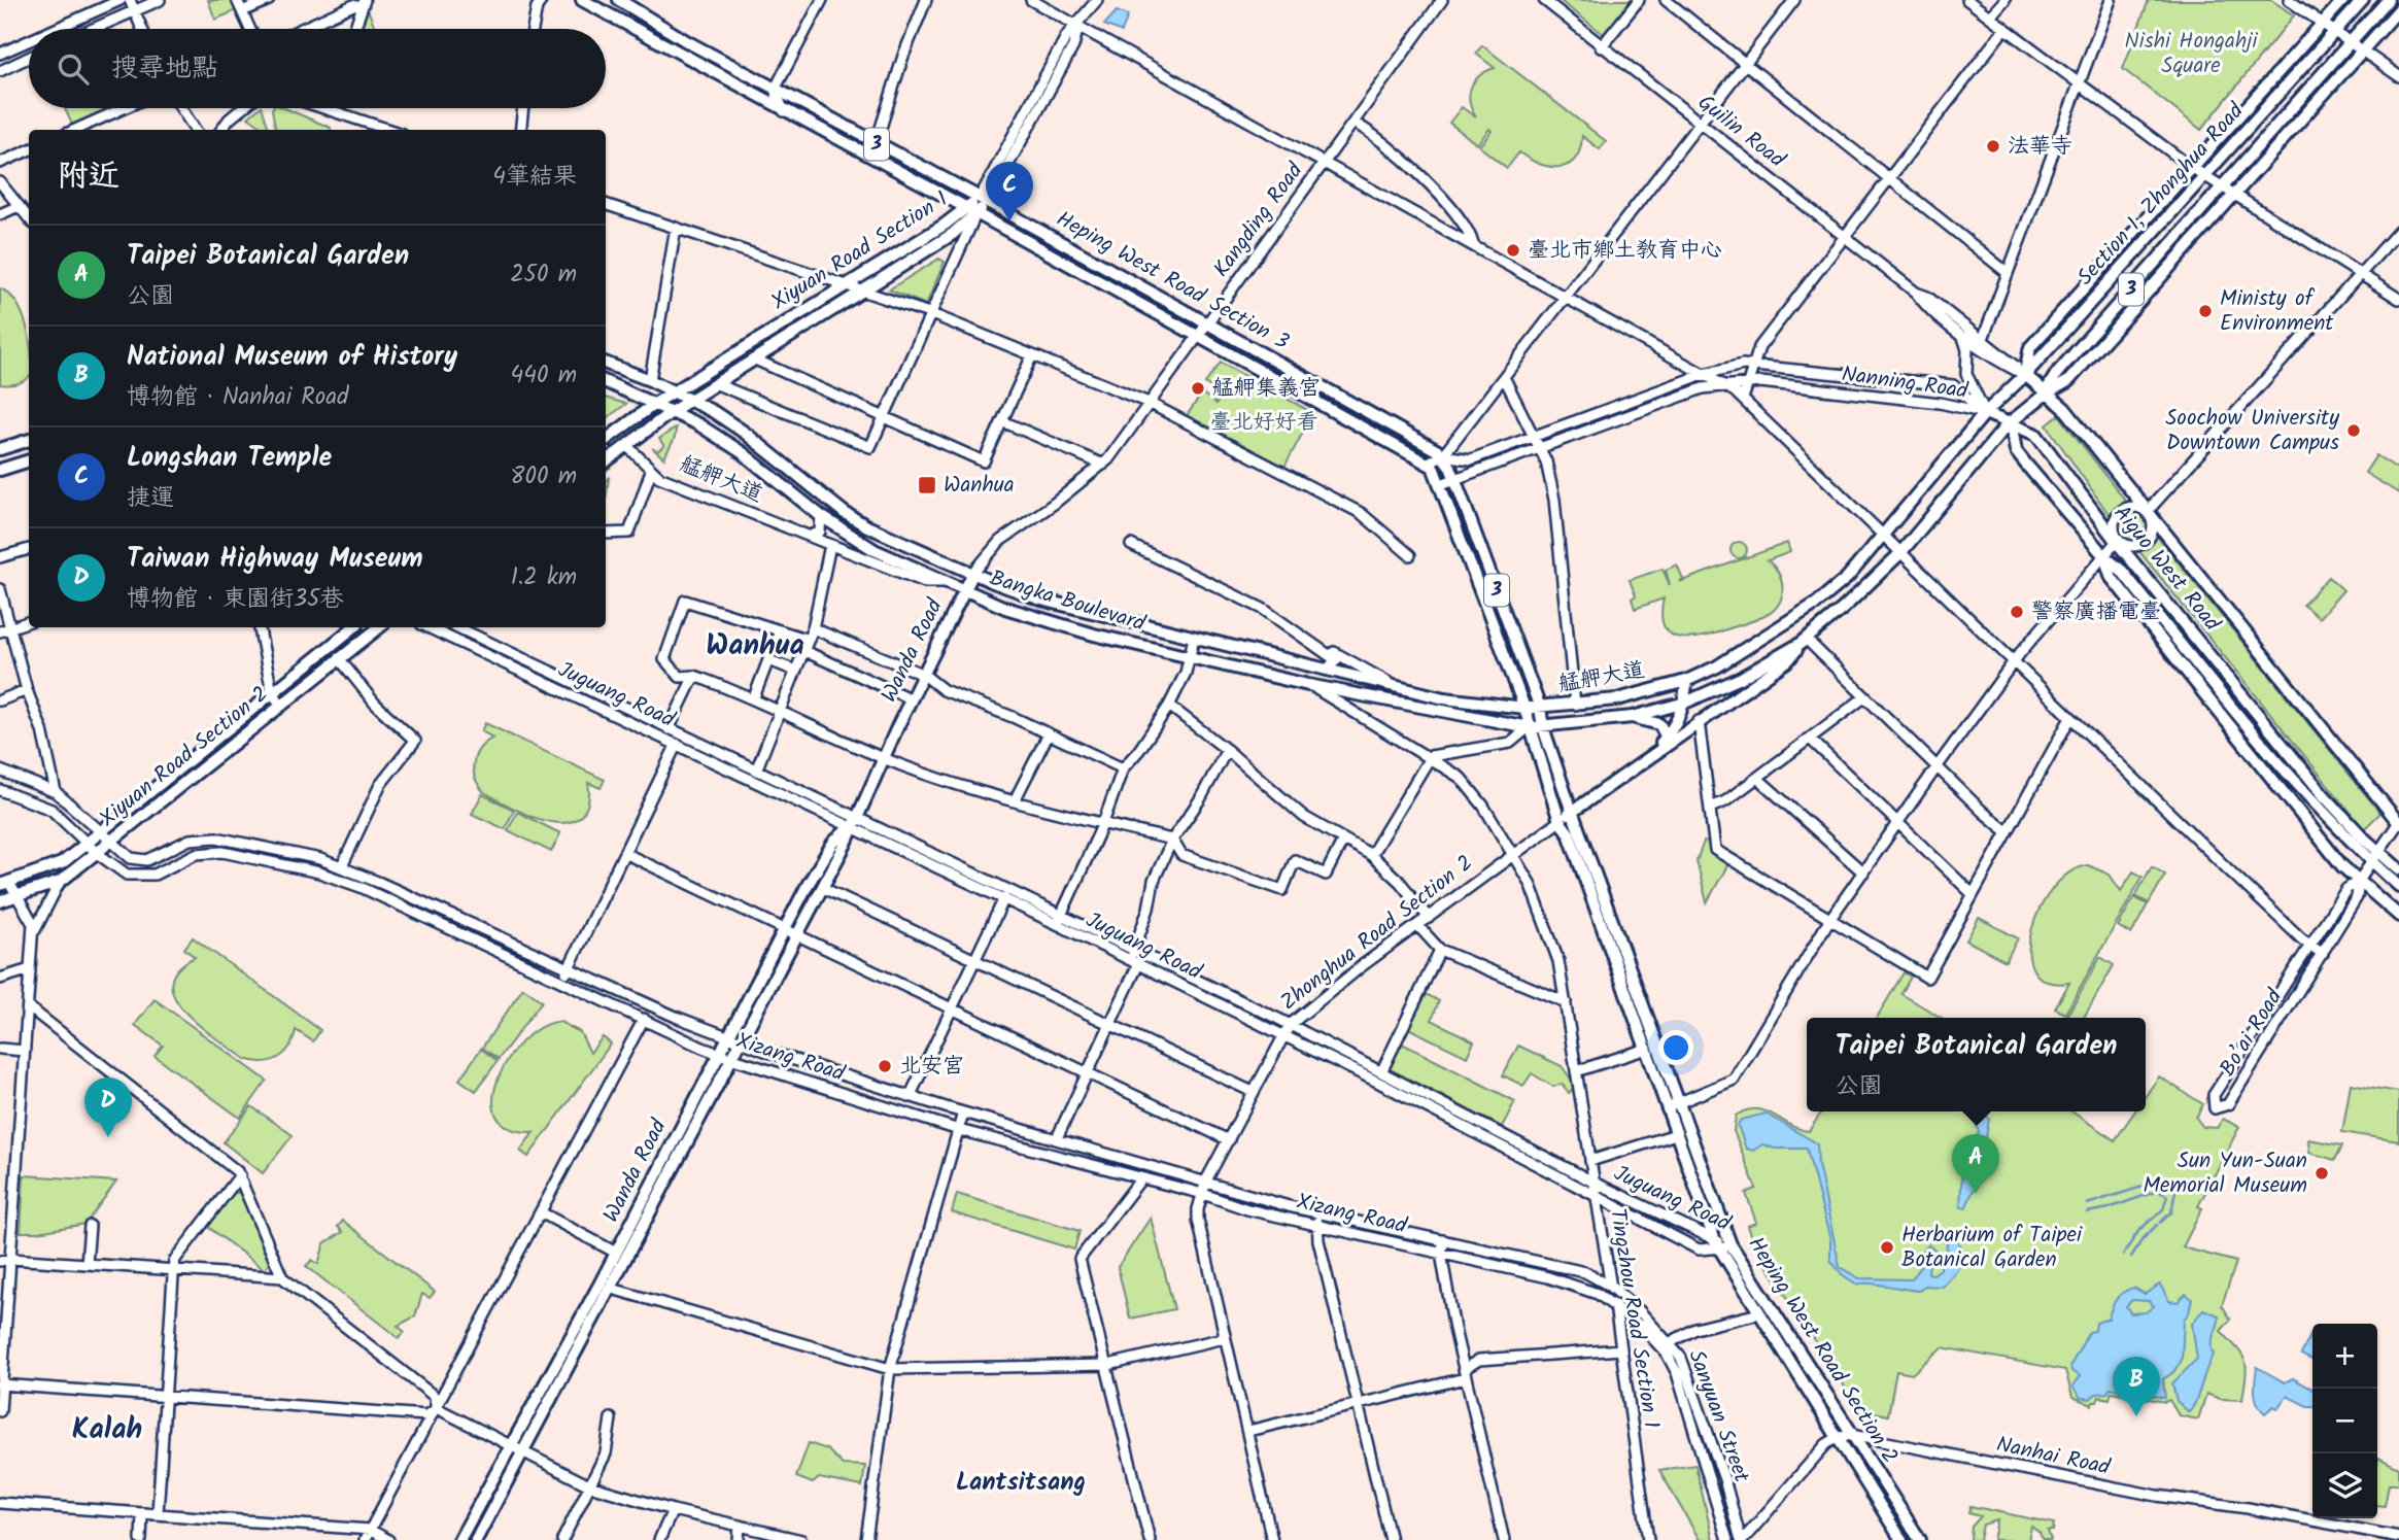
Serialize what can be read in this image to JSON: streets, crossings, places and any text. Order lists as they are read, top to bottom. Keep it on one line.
{"streets":{"main road":["3","Section 1, Zhonghua Road","Xiyuan Road Section 1","Heping West Road Section 3","艋舺大道","Aiguo West Road","Bangka Boulevard","Wanda Road","Xiyuan Road Section 2","Zhonghua Road Section 2","Heping West Road Section 2"],"street":["Guilin Road","Kangding Road","Nanning Road","Juguang Road","Bo’ai Road","Xizang Road","Tingzhou Road Section 1","Sanyuan Street","Nanhai Road"]},"crossings":[["Guilin Road","3"],["Guilin Road","Section 1, Zhonghua Road"],["Guilin Road","Aiguo West Road"],["3","Section 1, Zhonghua Road"],["3","Heping West Road Section 3"],["3","Nanning Road"],["3","艋舺大道"],["3","Aiguo West Road"],["3","Zhonghua Road Section 2"],["3","Heping West Road Section 2"],["Section 1, Zhonghua Road","Nanning Road"],["Section 1, Zhonghua Road","Aiguo West Road"],["Kangding Road","Heping West Road Section 3"],["Kangding Road","Bangka Boulevard"],["Kangding Road","Wanda Road"],["Xiyuan Road Section 1","Heping West Road Section 3"],["Xiyuan Road Section 1","Bangka Boulevard"],["Heping West Road Section 3","Nanning Road"],["Heping West Road Section 3","艋舺大道"],["Heping West Road Section 3","Bangka Boulevard"],["Heping West Road Section 3","Heping West Road Section 2"],["艋舺大道","Bangka Boulevard"],["艋舺大道","Heping West Road Section 2"],["Aiguo West Road","Bo’ai Road"],["Bangka Boulevard","Wanda Road"],["Bangka Boulevard","Tingzhou Road Section 1"],["Bangka Boulevard","Heping West Road Section 2"],["Wanda Road","Juguang Road"],["Wanda Road","Xizang Road"],["Juguang Road","Zhonghua Road Section 2"],["Juguang Road","Tingzhou Road Section 1"],["Juguang Road","Heping West Road Section 2"],["Xiyuan Road Section 2","Xizang Road"],["Zhonghua Road Section 2","Xizang Road"],["Zhonghua Road Section 2","Tingzhou Road Section 1"],["Zhonghua Road Section 2","Heping West Road Section 2"],["Xizang Road","Tingzhou Road Section 1"],["Xizang Road","Sanyuan Street"],["Tingzhou Road Section 1","Sanyuan Street"],["Heping West Road Section 2","Nanhai Road"]],"districts":["Wanhua","Kalah","Lantsitsang"],"parks":["Nishi Hongahji Square","臺北好好看"],"places":{"other":["法華寺","臺北市鄉土教育中心","Ministy of Environment","艋舺集義宮","Soochow University Downtown Campus","警察廣播電臺","北安宮","Sun Yun-Suan Memorial Museum","Herbarium of Taipei Botanical Garden"],"transit":["Wanhua"]},"page":{"search":"搜尋地點","heading":["附近","4筆結果"],"pins":["C","D","A","B"],"list":[{"mark":"A","name":"Taipei Botanical Garden","note":"公園","value":"250 m"},{"mark":"B","name":"National Museum of History","note":"博物館 · Nanhai Road","value":"440 m"},{"mark":"C","name":"Longshan Temple","note":"捷運","value":"800 m"},{"mark":"D","name":"Taiwan Highway Museum","note":"博物館 · 東園街35巷","value":"1.2 km"}],"popup":["Taipei Botanical Garden","公園"],"map_buttons":["+","−"]}}
